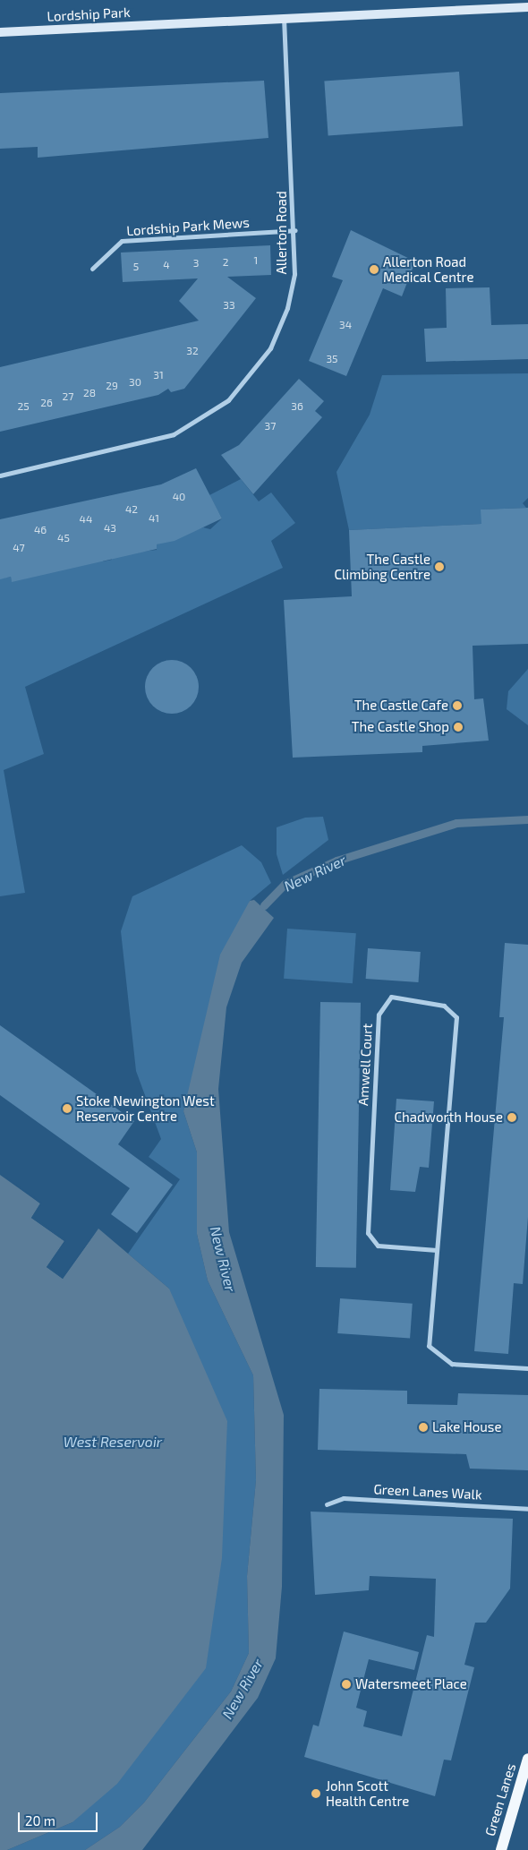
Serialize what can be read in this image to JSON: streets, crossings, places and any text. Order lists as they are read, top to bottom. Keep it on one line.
{"streets":{"main road":["Lordship Park","Green Lanes"],"street":["Lordship Park Mews","Allerton Road","Amwell Court","Green Lanes Walk"]},"crossings":[["Lordship Park","Allerton Road"],["Lordship Park Mews","Allerton Road"]],"water":["New River","West Reservoir"],"places":["Allerton Road Medical Centre","The Castle Climbing Centre","The Castle Cafe","The Castle Shop","Stoke Newington West Reservoir Centre","Chadworth House","Lake House","Watersmeet Place","John Scott Health Centre"],"house_numbers":["1","2","3","4","5","33","34","32","35","31","30","29","28","27","26","25","36","37","40","42","41","44","43","46","45","47"],"scale_bar":"20 m"}
